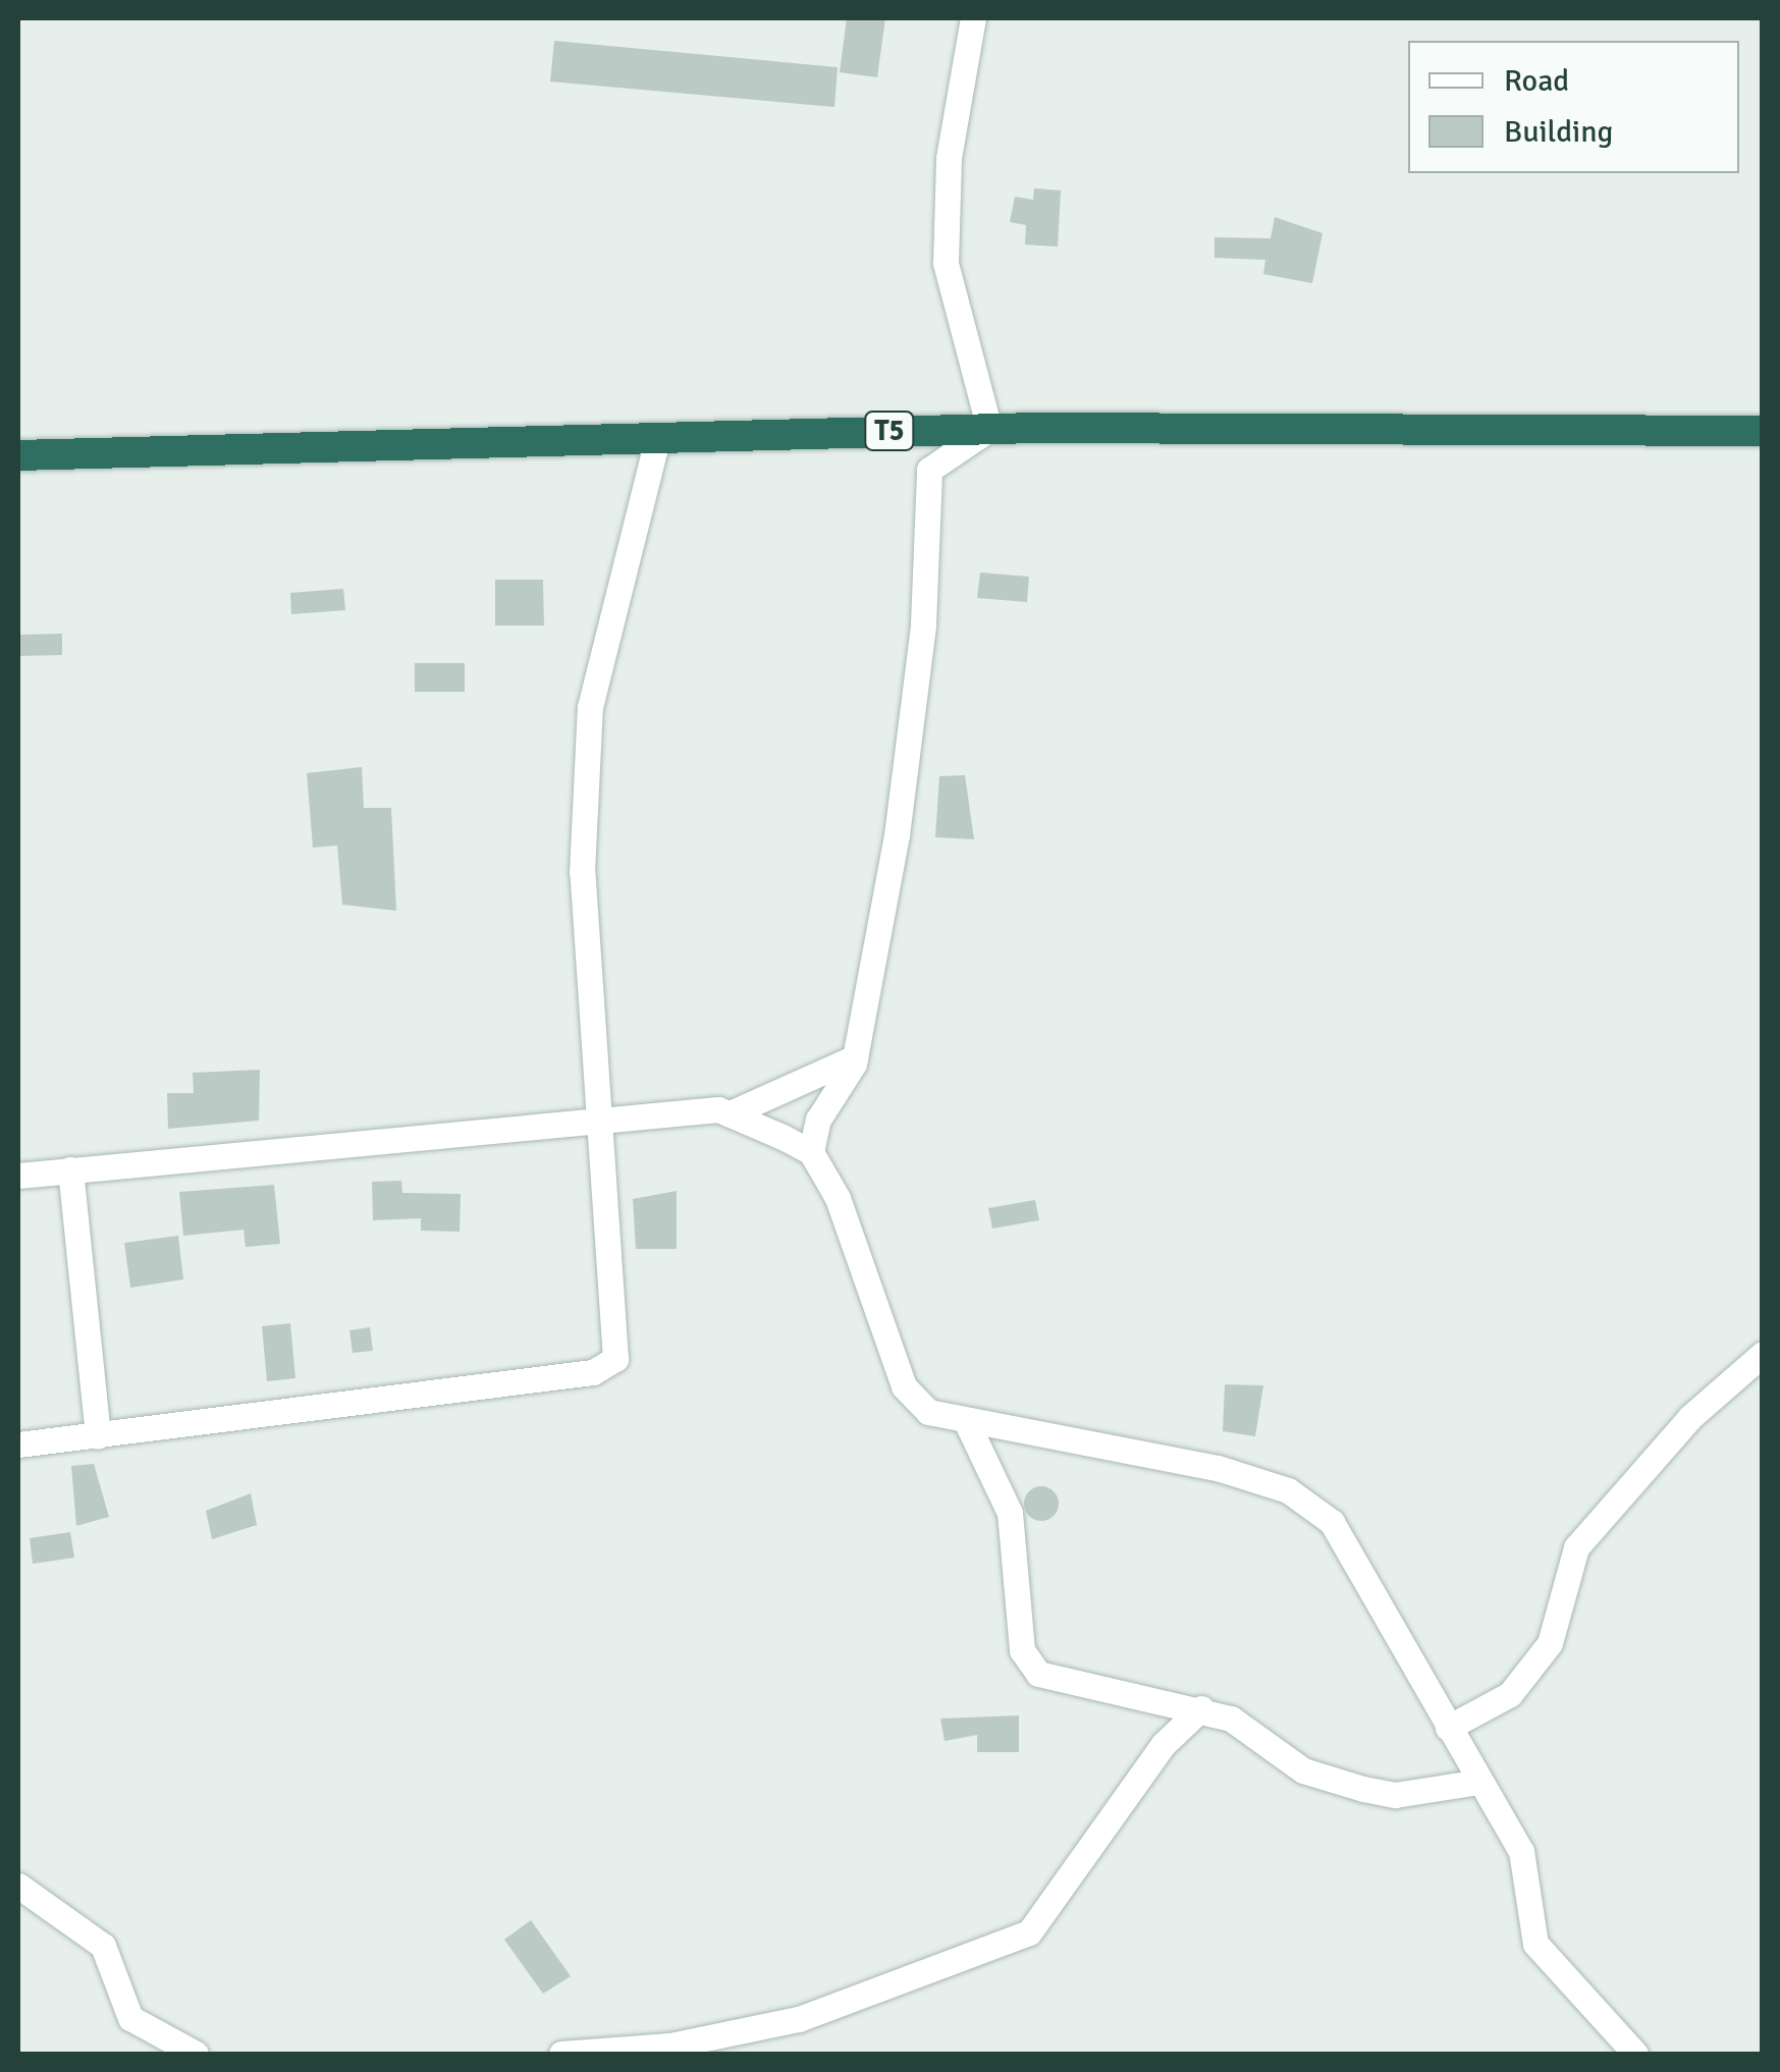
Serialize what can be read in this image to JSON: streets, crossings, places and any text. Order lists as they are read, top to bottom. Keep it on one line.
{"streets":{"highway":["T5"]},"legend":["Road","Building"]}
